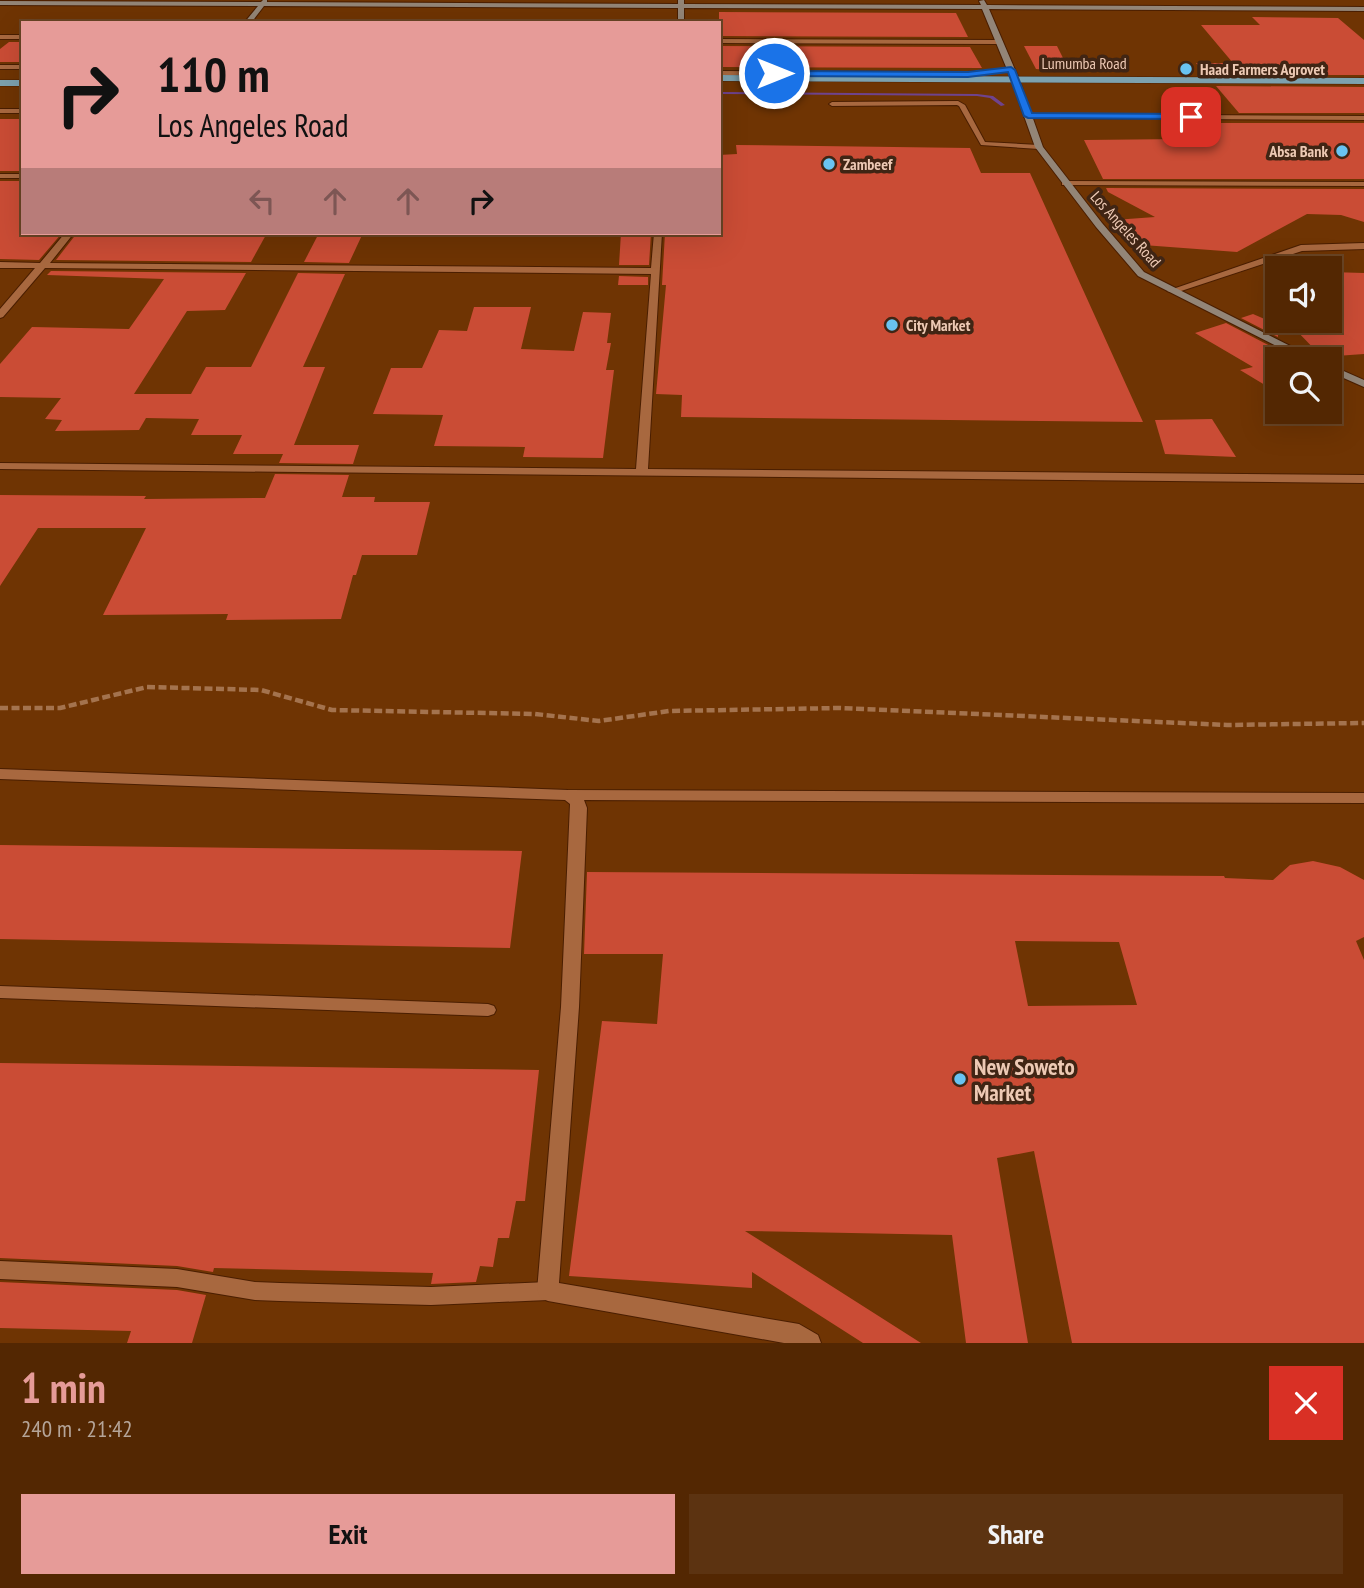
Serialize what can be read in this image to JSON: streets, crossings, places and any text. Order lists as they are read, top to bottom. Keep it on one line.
{"streets":{"main road":["Lumumba Road","Los Angeles Road"]},"crossings":[["Lumumba Road","Los Angeles Road"]],"places":["Haad Farmers Agrovet","Absa Bank","Zambeef","City Market","New Soweto Market"],"page":{"turn":["110 m","Los Angeles Road"],"heading":["1 min","240 m · 21:42"],"buttons":["Exit","Share"]}}
